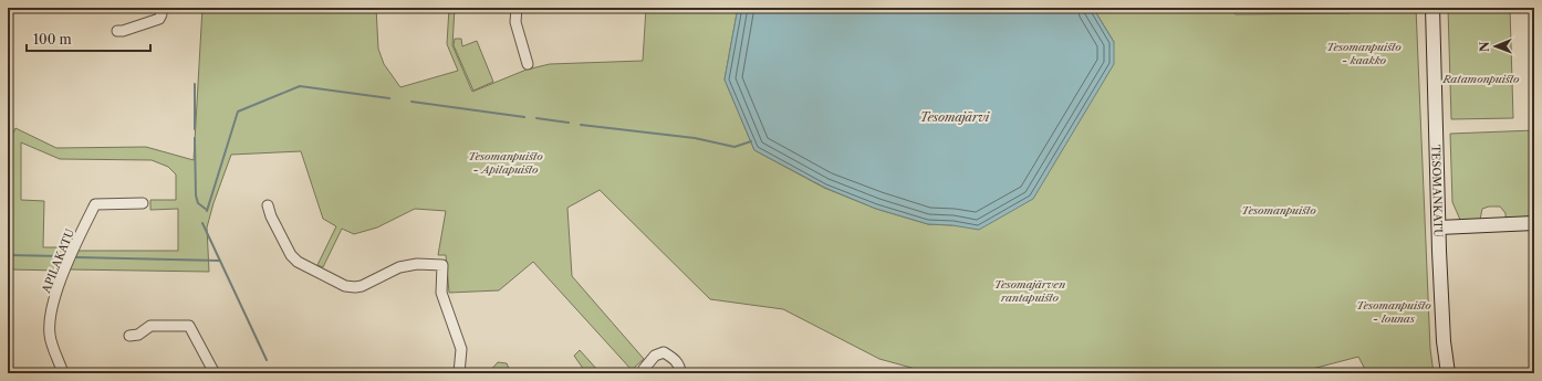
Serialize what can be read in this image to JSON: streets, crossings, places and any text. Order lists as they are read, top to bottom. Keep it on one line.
{"streets":{"main road":["TESOMANKATU"],"street":["APILAKATU"]},"water":["Tesomajärvi"],"parks":["Tesomanpuisto - kaakko","Ratamonpuisto","Tesomanpuisto - Apilapuisto","Tesomanpuisto","Tesomajärven rantapuisto","Tesomanpuisto - lounas"],"scale_bar":"100 m","north":"left"}
